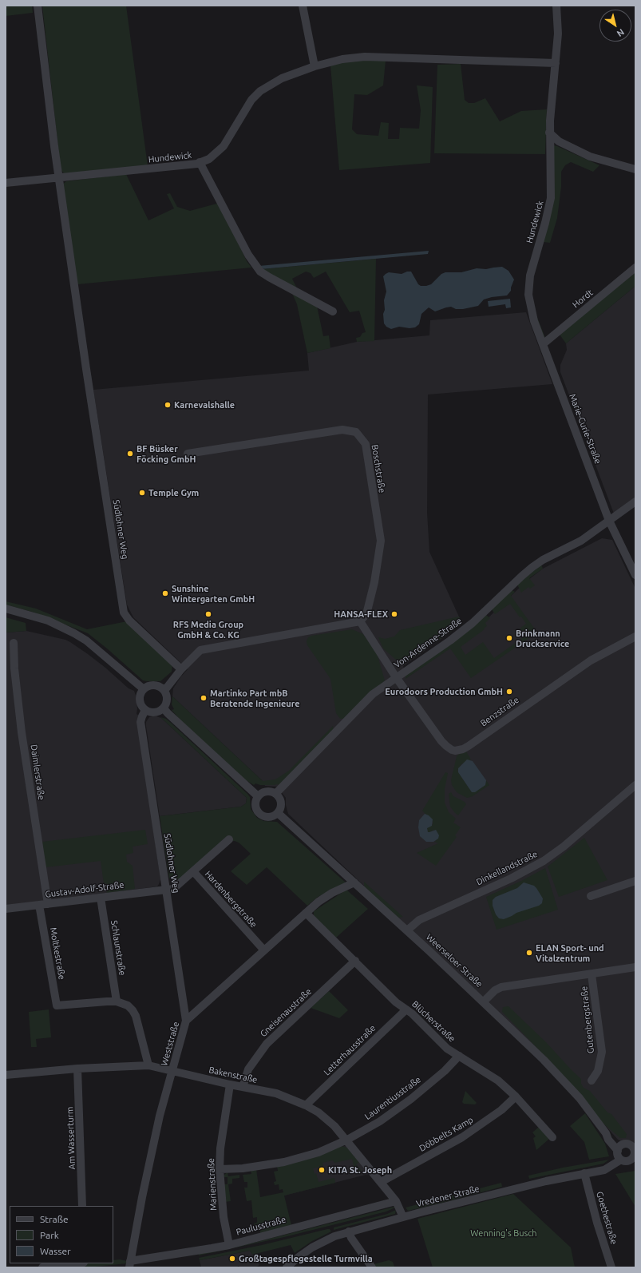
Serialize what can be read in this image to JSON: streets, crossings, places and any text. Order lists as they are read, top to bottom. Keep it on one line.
{"streets":{"street":["Hundewick","Hordt","Marie-Curie-Straße","Boschstraße","Südlohner Weg","Von-Ardenne-Straße","Benzstraße","Daimlerstraße","Dinkellandstraße","Gustav-Adolf-Straße","Hardenbergstraße","Schlaunstraße","Moltkestraße","Weerseloer Straße","Gneisenaustraße","Gutenbergstraße","Blücherstraße","Weststraße","Letterhausstraße","Bakenstraße","Laurentiusstraße","Döbbelts Kamp","Am Wasserturm","Marienstraße","Vredener Straße","Goethestraße","Paulusstraße"]},"crossings":[["Hundewick","Hordt"],["Hundewick","Marie-Curie-Straße"],["Hundewick","Südlohner Weg"],["Hordt","Marie-Curie-Straße"],["Marie-Curie-Straße","Von-Ardenne-Straße"],["Südlohner Weg","Gustav-Adolf-Straße"],["Südlohner Weg","Hardenbergstraße"],["Südlohner Weg","Weststraße"],["Von-Ardenne-Straße","Benzstraße"],["Von-Ardenne-Straße","Weerseloer Straße"],["Daimlerstraße","Gustav-Adolf-Straße"],["Dinkellandstraße","Weerseloer Straße"],["Gustav-Adolf-Straße","Hardenbergstraße"],["Gustav-Adolf-Straße","Schlaunstraße"],["Gustav-Adolf-Straße","Moltkestraße"],["Hardenbergstraße","Weststraße"],["Schlaunstraße","Moltkestraße"],["Weerseloer Straße","Gutenbergstraße"],["Weerseloer Straße","Weststraße"],["Weerseloer Straße","Vredener Straße"],["Gneisenaustraße","Blücherstraße"],["Gneisenaustraße","Bakenstraße"],["Blücherstraße","Weststraße"],["Blücherstraße","Letterhausstraße"],["Blücherstraße","Laurentiusstraße"],["Blücherstraße","Döbbelts Kamp"],["Weststraße","Bakenstraße"],["Weststraße","Paulusstraße"],["Letterhausstraße","Bakenstraße"],["Bakenstraße","Laurentiusstraße"],["Bakenstraße","Döbbelts Kamp"],["Bakenstraße","Am Wasserturm"],["Bakenstraße","Marienstraße"],["Bakenstraße","Vredener Straße"],["Bakenstraße","Paulusstraße"],["Laurentiusstraße","Marienstraße"],["Marienstraße","Paulusstraße"],["Vredener Straße","Goethestraße"]],"parks":["Wenning's Busch"],"places":["Karnevalshalle","BF Büsker Föcking GmbH","Temple Gym","Sunshine Wintergarten GmbH","RFS Media Group GmbH & Co. KG","HANSA-FLEX","Brinkmann Druckservice","Eurodoors Production GmbH","Martinko Part mbB Beratende Ingenieure","ELAN Sport- und Vitalzentrum","KITA St. Joseph","Großtagespflegestelle Turmvilla"],"legend":["Straße","Park","Wasser"],"north":"bottom right"}
